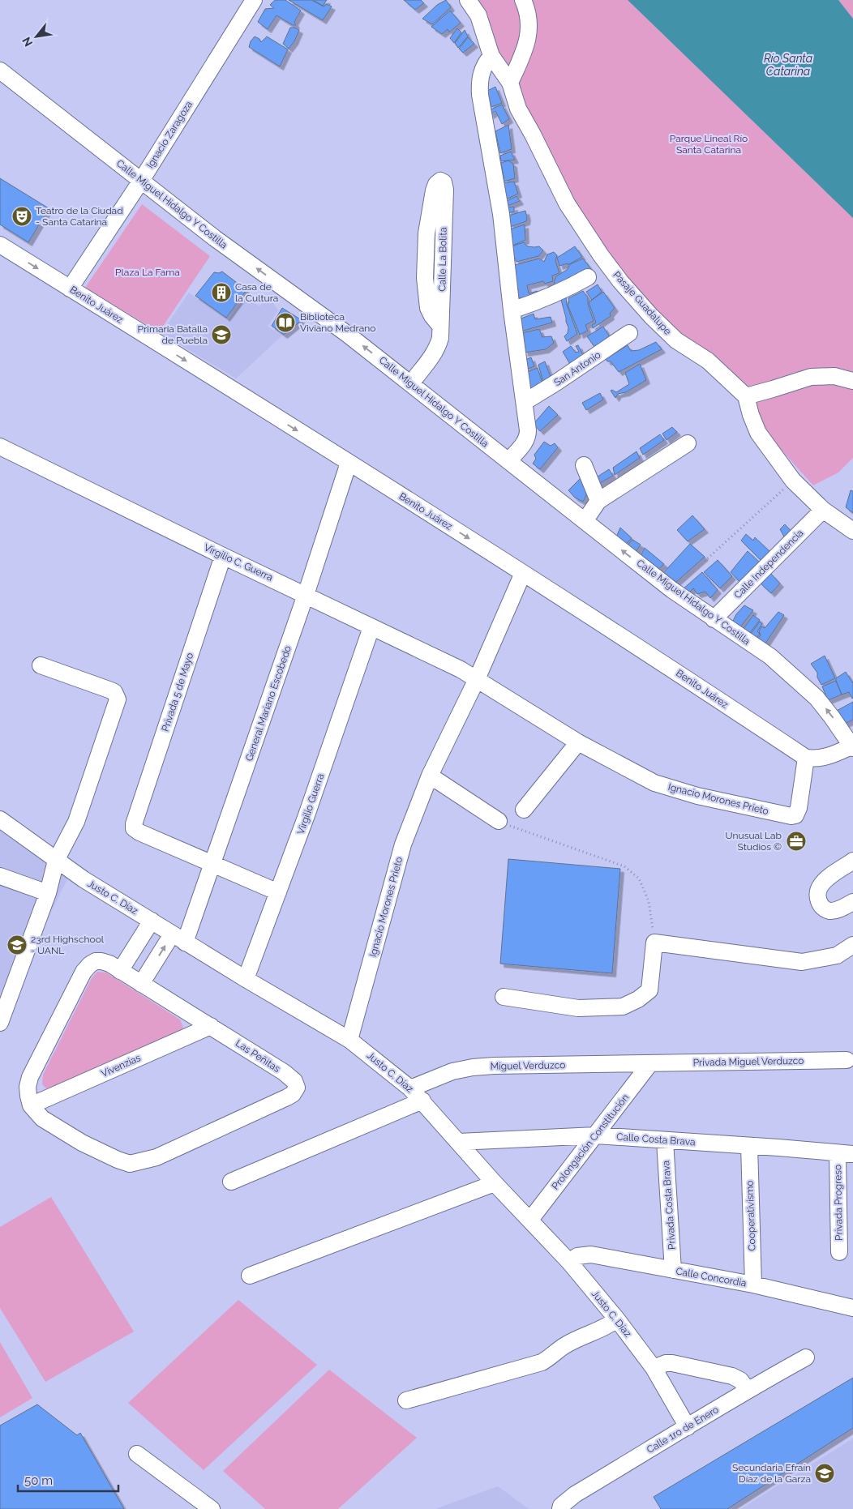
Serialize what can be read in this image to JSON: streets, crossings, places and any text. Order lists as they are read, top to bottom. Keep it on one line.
{"streets":{"street":["Ignacio Zaragoza","Calle Miguel Hidalgo Y Costilla","Calle La Bolita","Pasaje Guadalupe","Benito Juárez","San Antonio","Virgilio C. Guerra","Calle Independencia","Privada 5 de Mayo","General Mariano Escobedo","Ignacio Morones Prieto","Virgilio Guerra","Justo C. Díaz","Las Peñitas","Privada Miguel Verduzco","Vivenzias","Miguel Verduzco","Calle Costa Brava","Prolongación Constitución","Privada Progreso","Privada Costa Brava","Cooperativismo","Calle Concordia","Calle 1ro de Enero"]},"crossings":[["Ignacio Zaragoza","Calle Miguel Hidalgo Y Costilla"],["Ignacio Zaragoza","Benito Juárez"],["Calle Miguel Hidalgo Y Costilla","Calle Independencia"],["Benito Juárez","General Mariano Escobedo"],["Benito Juárez","Ignacio Morones Prieto"],["Virgilio C. Guerra","Privada 5 de Mayo"],["Virgilio C. Guerra","General Mariano Escobedo"],["Virgilio C. Guerra","Ignacio Morones Prieto"],["Virgilio C. Guerra","Virgilio Guerra"],["Privada 5 de Mayo","General Mariano Escobedo"],["General Mariano Escobedo","Justo C. Díaz"],["General Mariano Escobedo","Las Peñitas"],["Ignacio Morones Prieto","Justo C. Díaz"],["Virgilio Guerra","Justo C. Díaz"],["Justo C. Díaz","Miguel Verduzco"],["Justo C. Díaz","Calle Costa Brava"],["Justo C. Díaz","Prolongación Constitución"],["Justo C. Díaz","Calle Concordia"],["Justo C. Díaz","Calle 1ro de Enero"],["Las Peñitas","Vivenzias"],["Privada Miguel Verduzco","Miguel Verduzco"],["Privada Miguel Verduzco","Prolongación Constitución"],["Miguel Verduzco","Prolongación Constitución"],["Calle Costa Brava","Prolongación Constitución"],["Calle Costa Brava","Privada Progreso"],["Calle Costa Brava","Privada Costa Brava"],["Calle Costa Brava","Cooperativismo"],["Privada Costa Brava","Calle Concordia"],["Cooperativismo","Calle Concordia"]],"one_way":["Calle Miguel Hidalgo Y Costilla","Benito Juárez"],"water":["Río Santa Catarina"],"parks":["Parque Lineal Río Santa Catarina","Plaza La Fama"],"places":{"theatre":["Teatro de la Ciudad - Santa Catarina"],"building":["Casa de la Cultura"],"library":["Biblioteca Viviano Medrano"],"school or university":["Primaria Batalla de Puebla","23rd Highschool - UANL","Secundaria Efraín Díaz de la Garza"],"office":["Unusual Lab Studios ©"]},"scale_bar":"50 m","north":"bottom left"}
